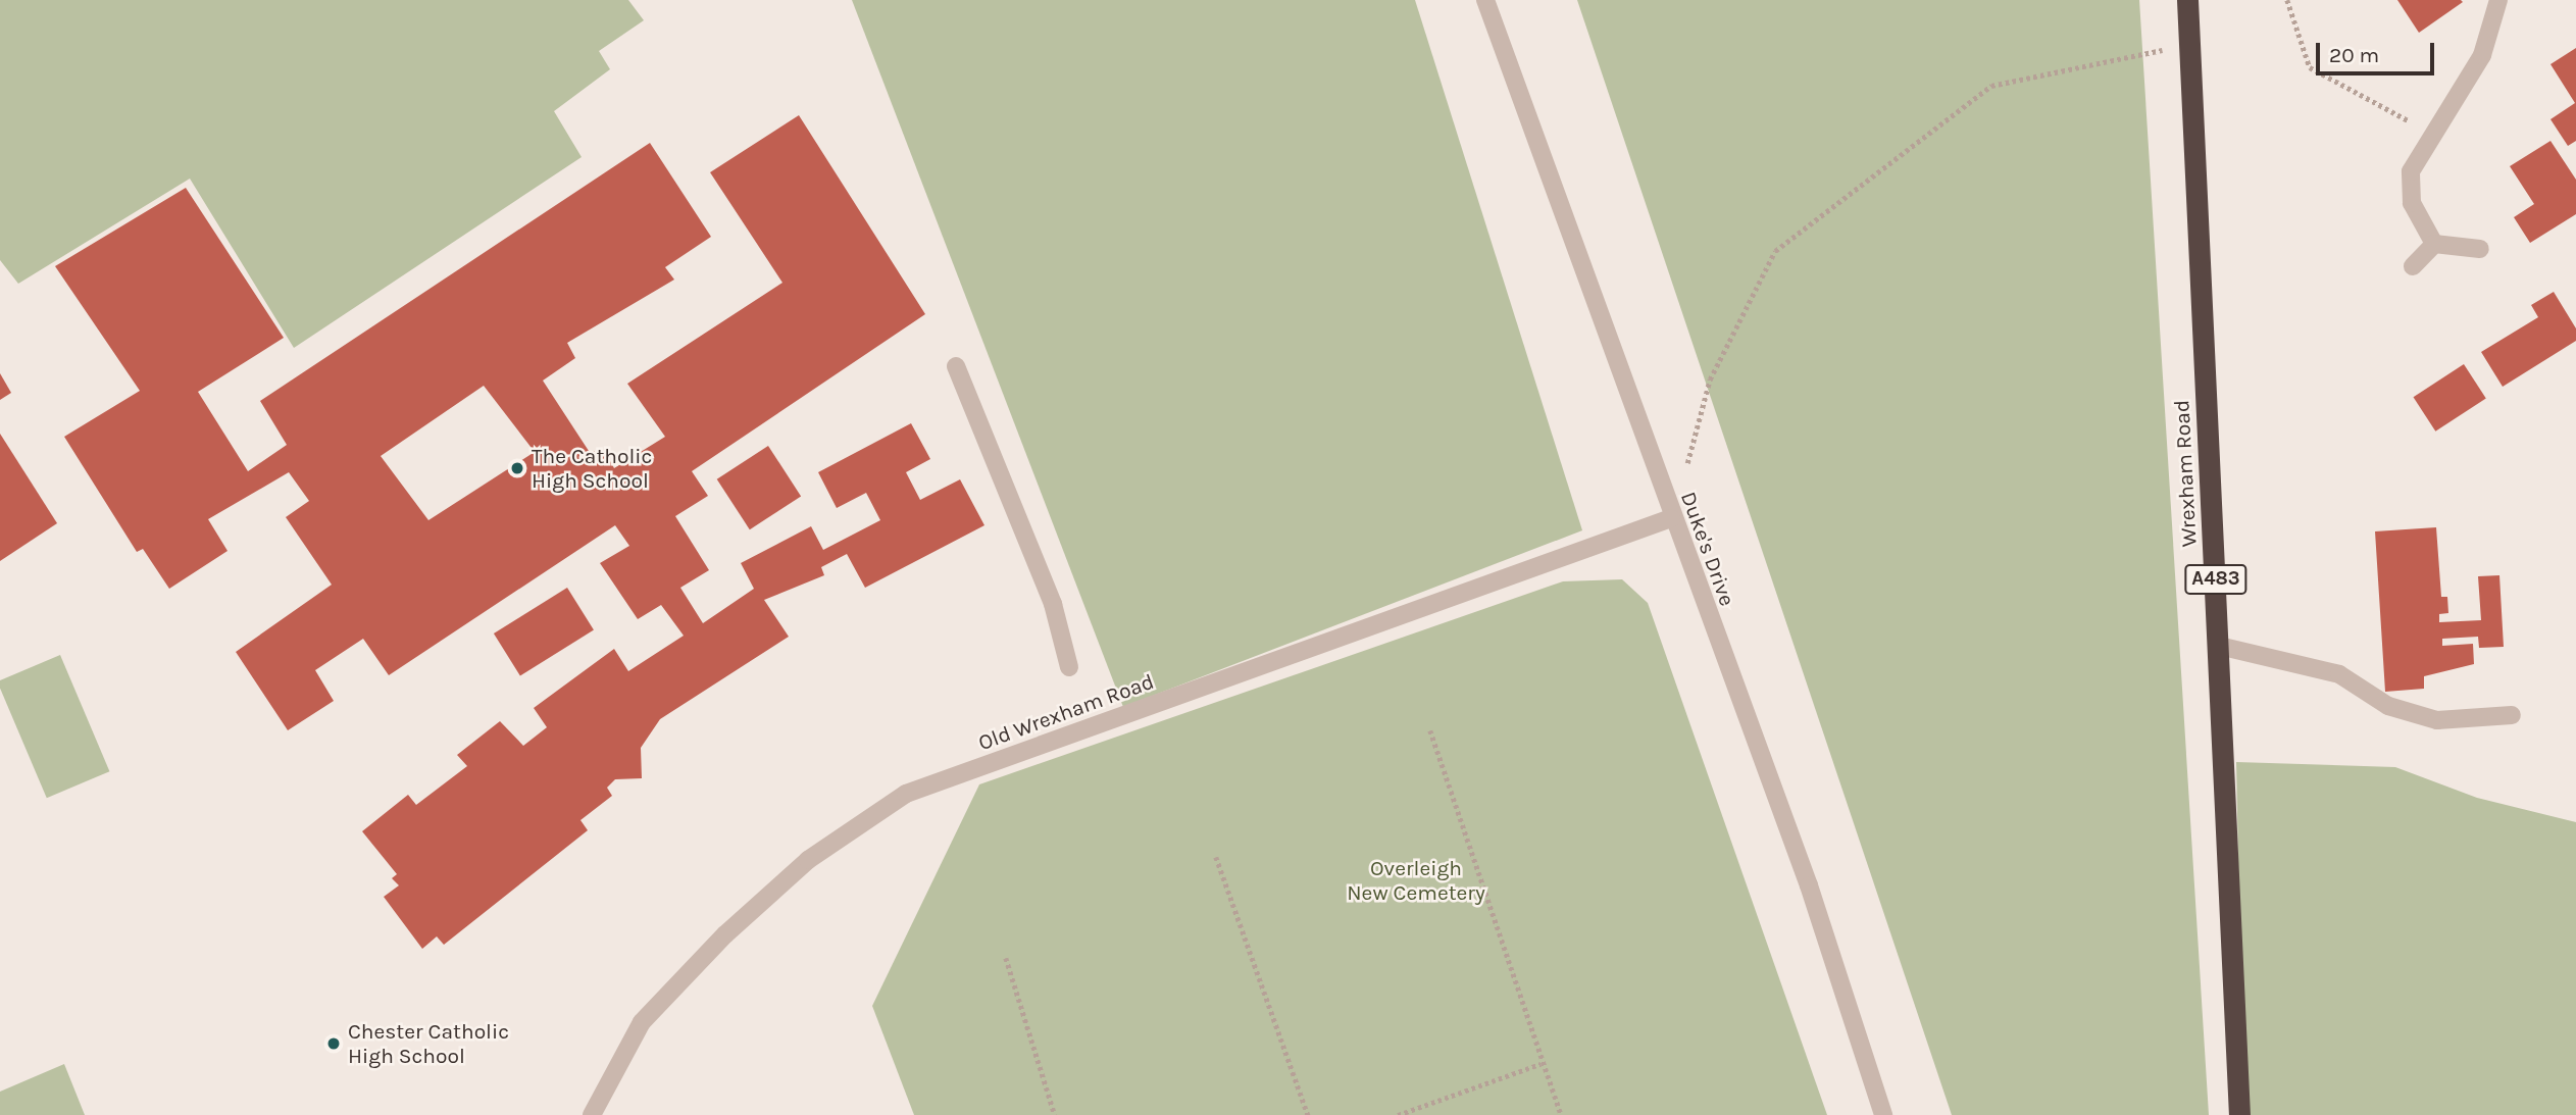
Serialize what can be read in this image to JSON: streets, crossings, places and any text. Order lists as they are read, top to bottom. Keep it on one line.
{"streets":{"highway":["Wrexham Road","A483"],"street":["Duke's Drive","Old Wrexham Road"]},"crossings":[["Duke's Drive","Old Wrexham Road"]],"parks":["Overleigh New Cemetery"],"places":["The Catholic High School","Chester Catholic High School"],"scale_bar":"20 m"}
